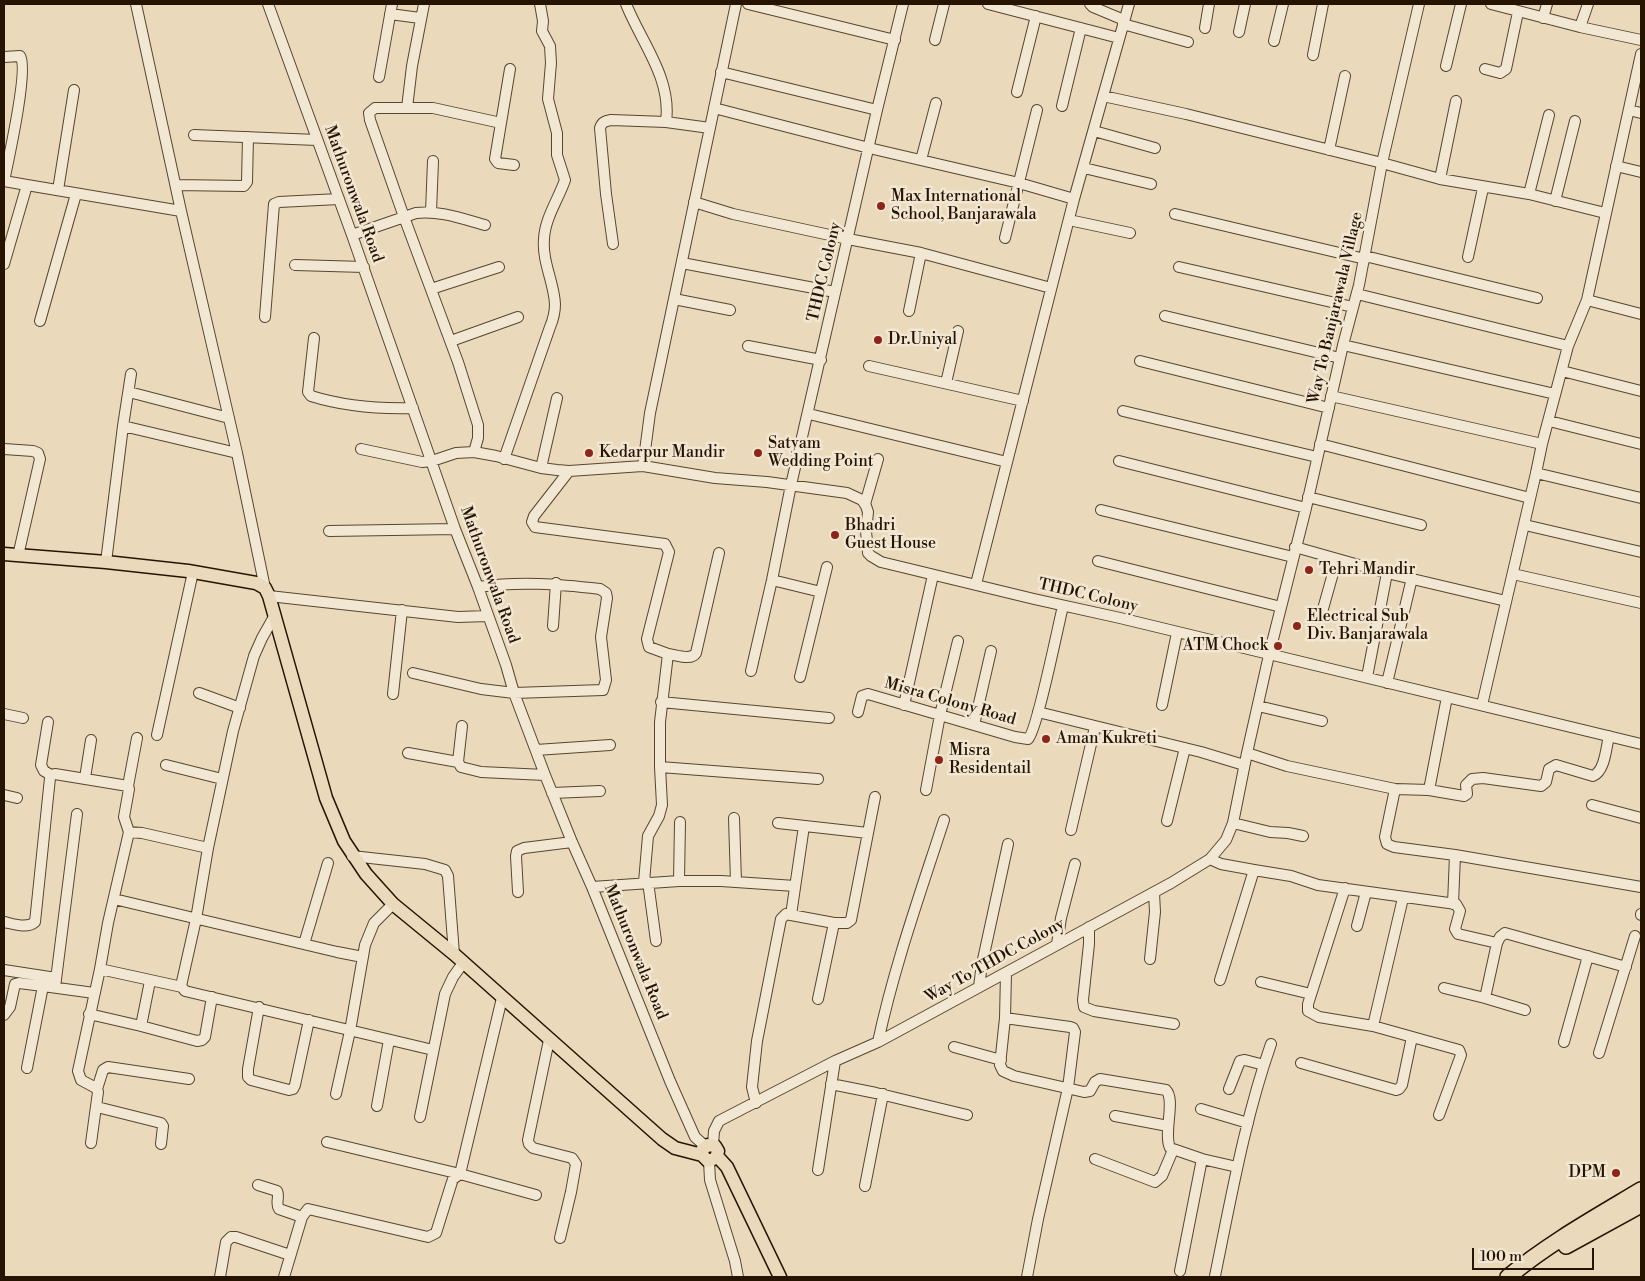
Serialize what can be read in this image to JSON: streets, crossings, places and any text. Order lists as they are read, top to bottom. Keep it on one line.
{"streets":{"street":["Mathuronwala Road","THDC Colony","Way To Banjarawala Village","Misra Colony Road","Way To THDC Colony"]},"crossings":[["Mathuronwala Road","Way To THDC Colony"],["THDC Colony","Way To Banjarawala Village"],["THDC Colony","Misra Colony Road"]],"places":["Max International School, Banjarawala","Dr.Uniyal","Kedarpur Mandir","Satyam Wedding Point","Bhadri Guest House","Tehri Mandir","Electrical Sub Div. Banjarawala","ATM Chock","Aman Kukreti","Misra Residentail","DPM"],"scale_bar":"100 m"}
